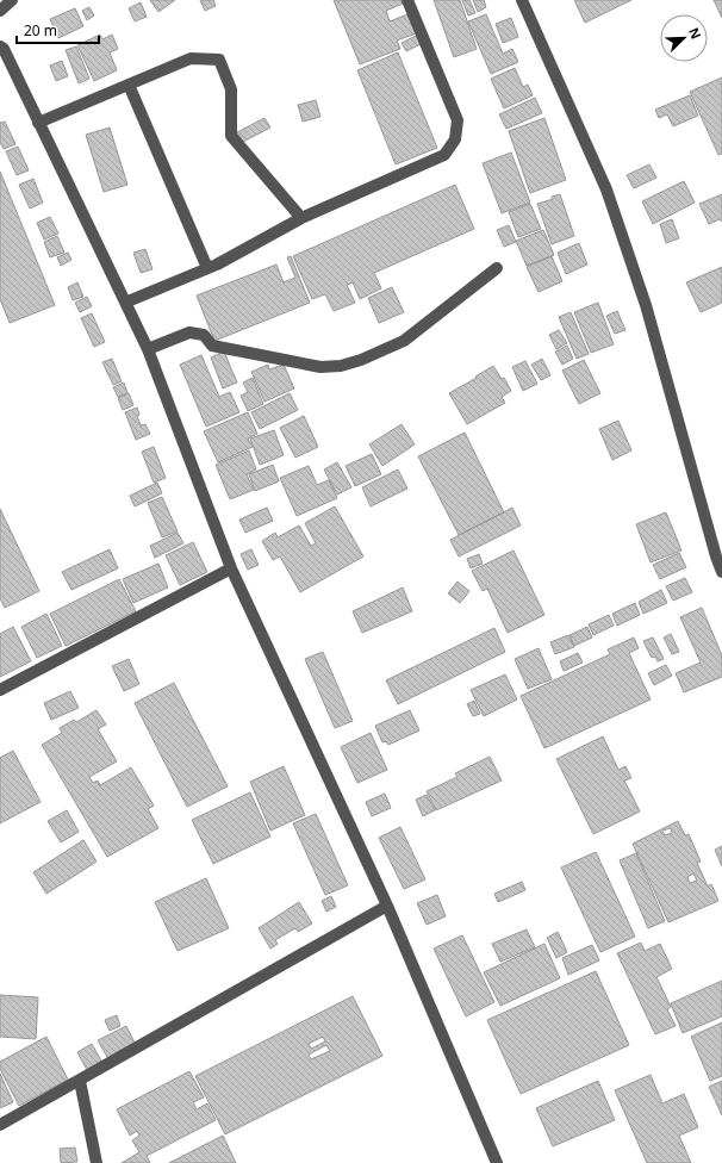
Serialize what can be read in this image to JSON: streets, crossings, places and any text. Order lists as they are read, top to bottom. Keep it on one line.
{"scale_bar":"20 m","north":"top right"}
